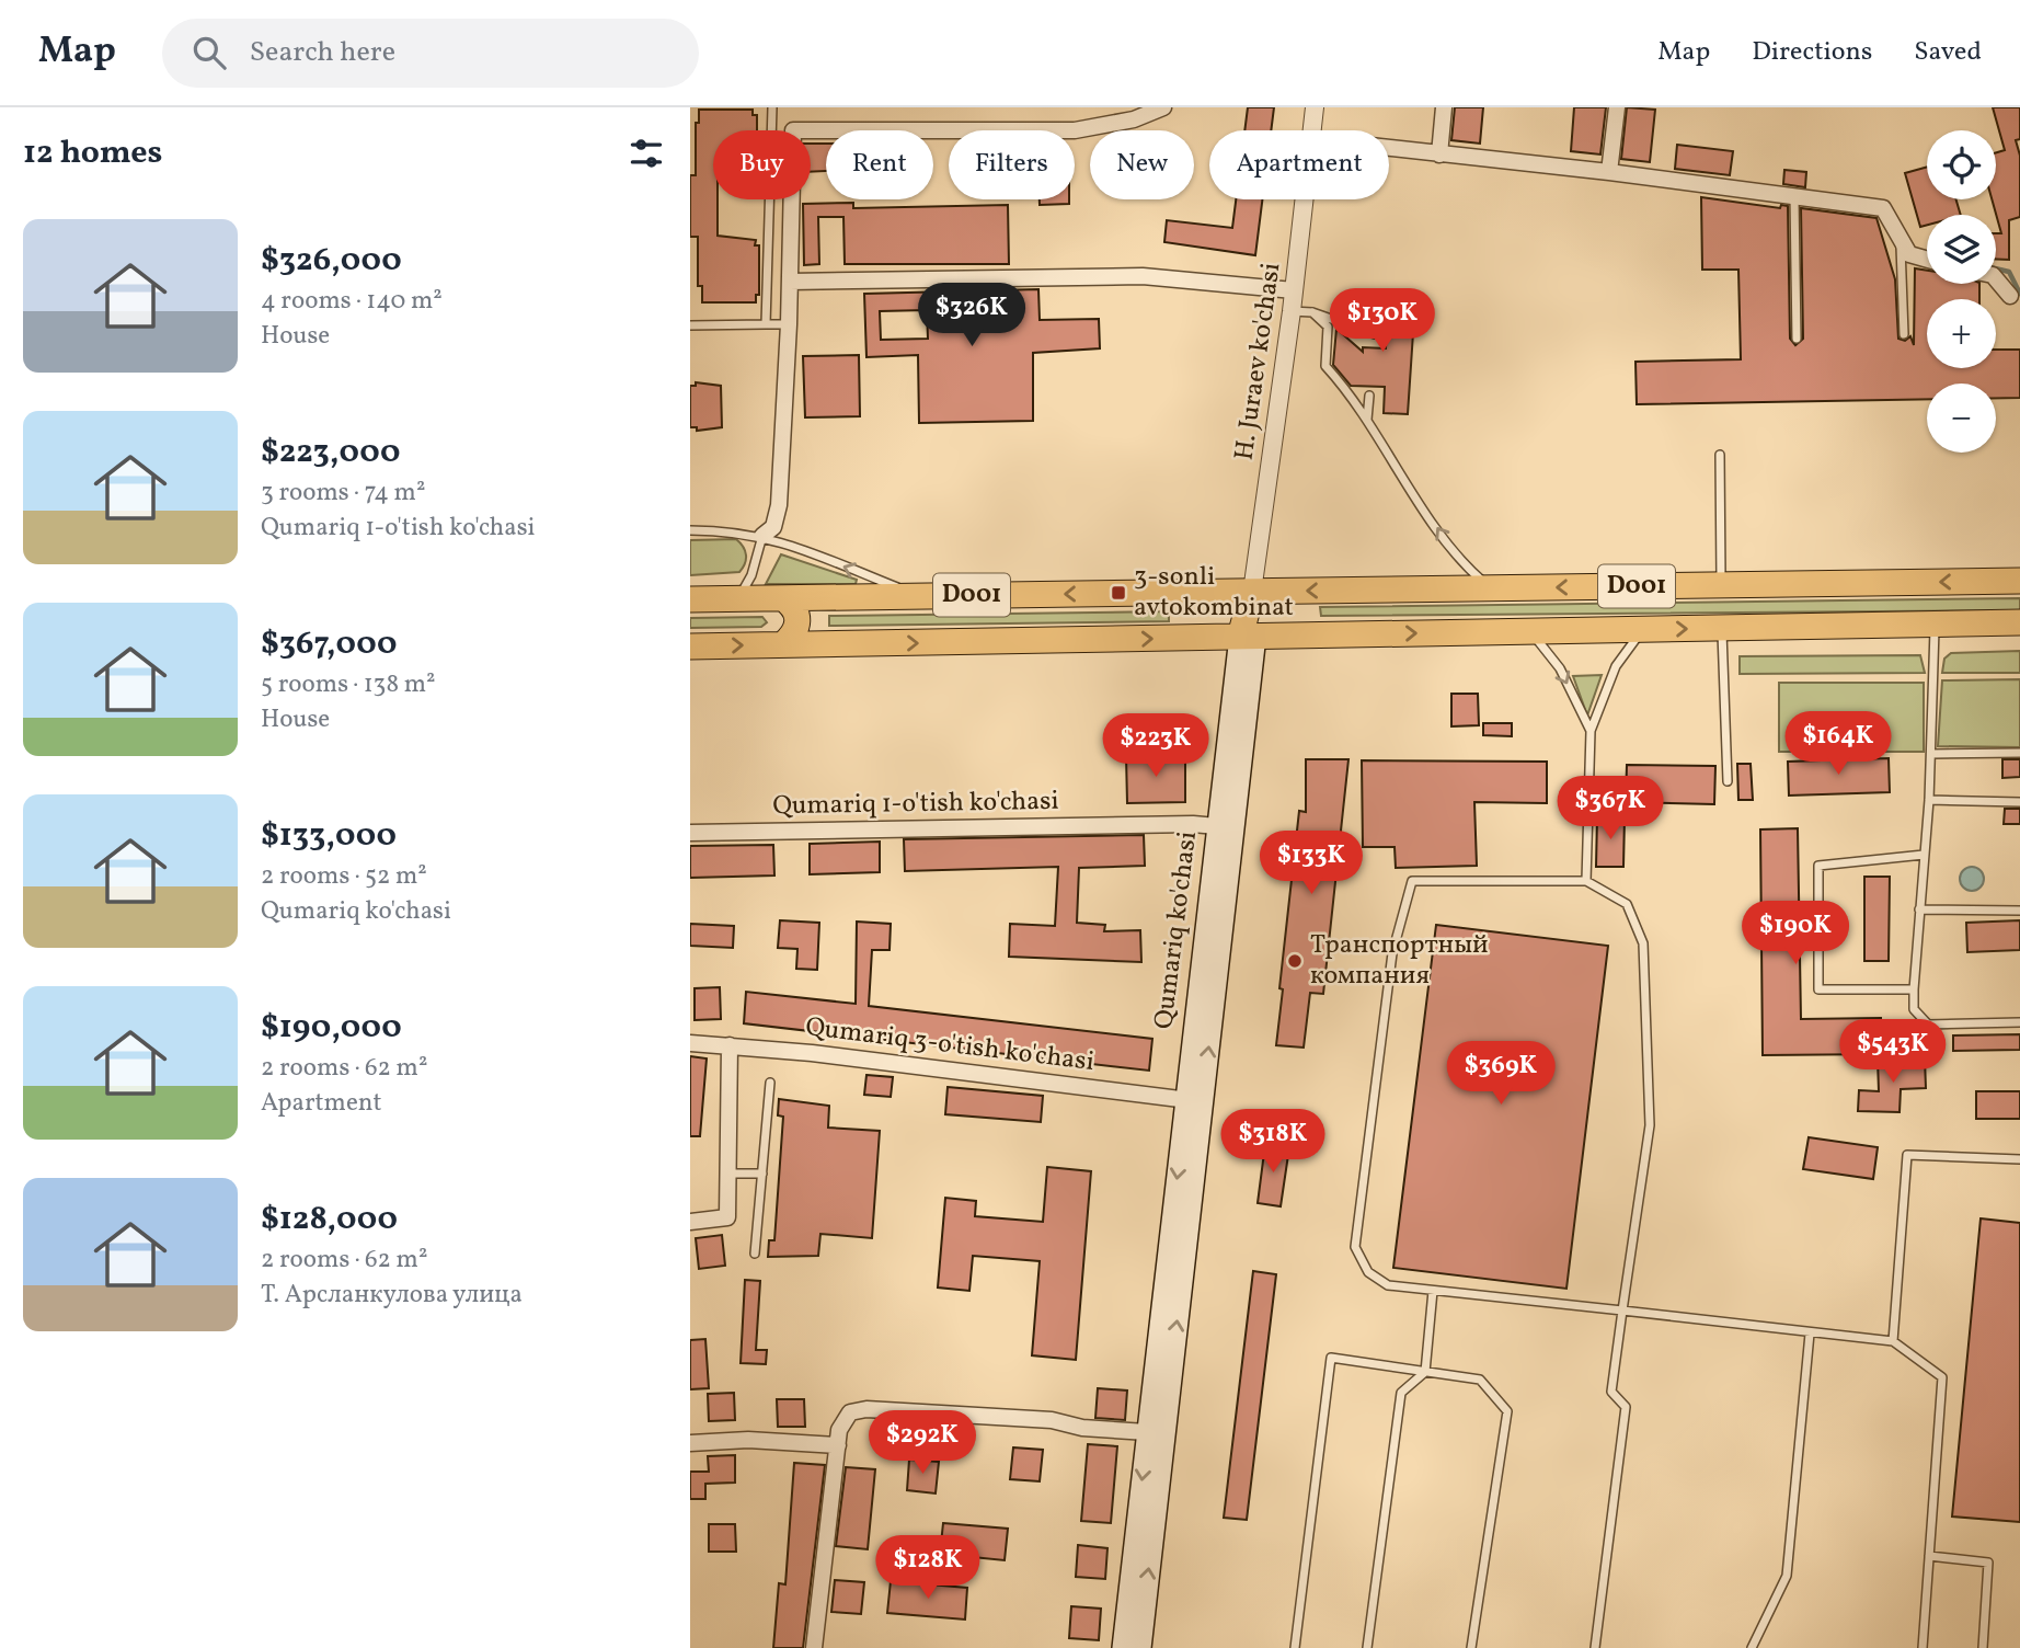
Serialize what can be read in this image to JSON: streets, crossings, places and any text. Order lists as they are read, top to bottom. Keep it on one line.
{"streets":{"highway":["D001","Qumariq ko'chasi"],"street":["H. Juraev ko'chasi","Qumariq 1-o'tish ko'chasi","Qumariq 3-o'tish ko'chasi"]},"crossings":[["H. Juraev ko'chasi","D001"],["H. Juraev ko'chasi","Qumariq ko'chasi"],["D001","Qumariq ko'chasi"],["Qumariq 1-o'tish ko'chasi","Qumariq ko'chasi"],["Qumariq ko'chasi","Qumariq 3-o'tish ko'chasi"]],"places":{"transit":["3-sonli avtokombinat"],"other":["Транспортный компания"]},"page":{"header":"Map","search":"Search here","nav":["Map","Directions","Saved"],"heading":"12 homes","map_buttons":["+","−"],"chip":["Buy","Rent","Filters","New","Apartment"],"list":[{"name":"$326,000","note":"4 rooms · 140 m² · House"},{"name":"$223,000","note":"3 rooms · 74 m² · Qumariq 1-o'tish ko'chasi"},{"name":"$367,000","note":"5 rooms · 138 m² · House"},{"name":"$133,000","note":"2 rooms · 52 m² · Qumariq ko'chasi"},{"name":"$190,000","note":"2 rooms · 62 m² · Apartment"},{"name":"$128,000","note":"2 rooms · 62 m² · Т. Арсланкулова улица"}],"price":["$326K","$130K","$164K","$223K","$367K","$133K","$190K","$543K","$369K","$318K","$292K","$128K"]}}
